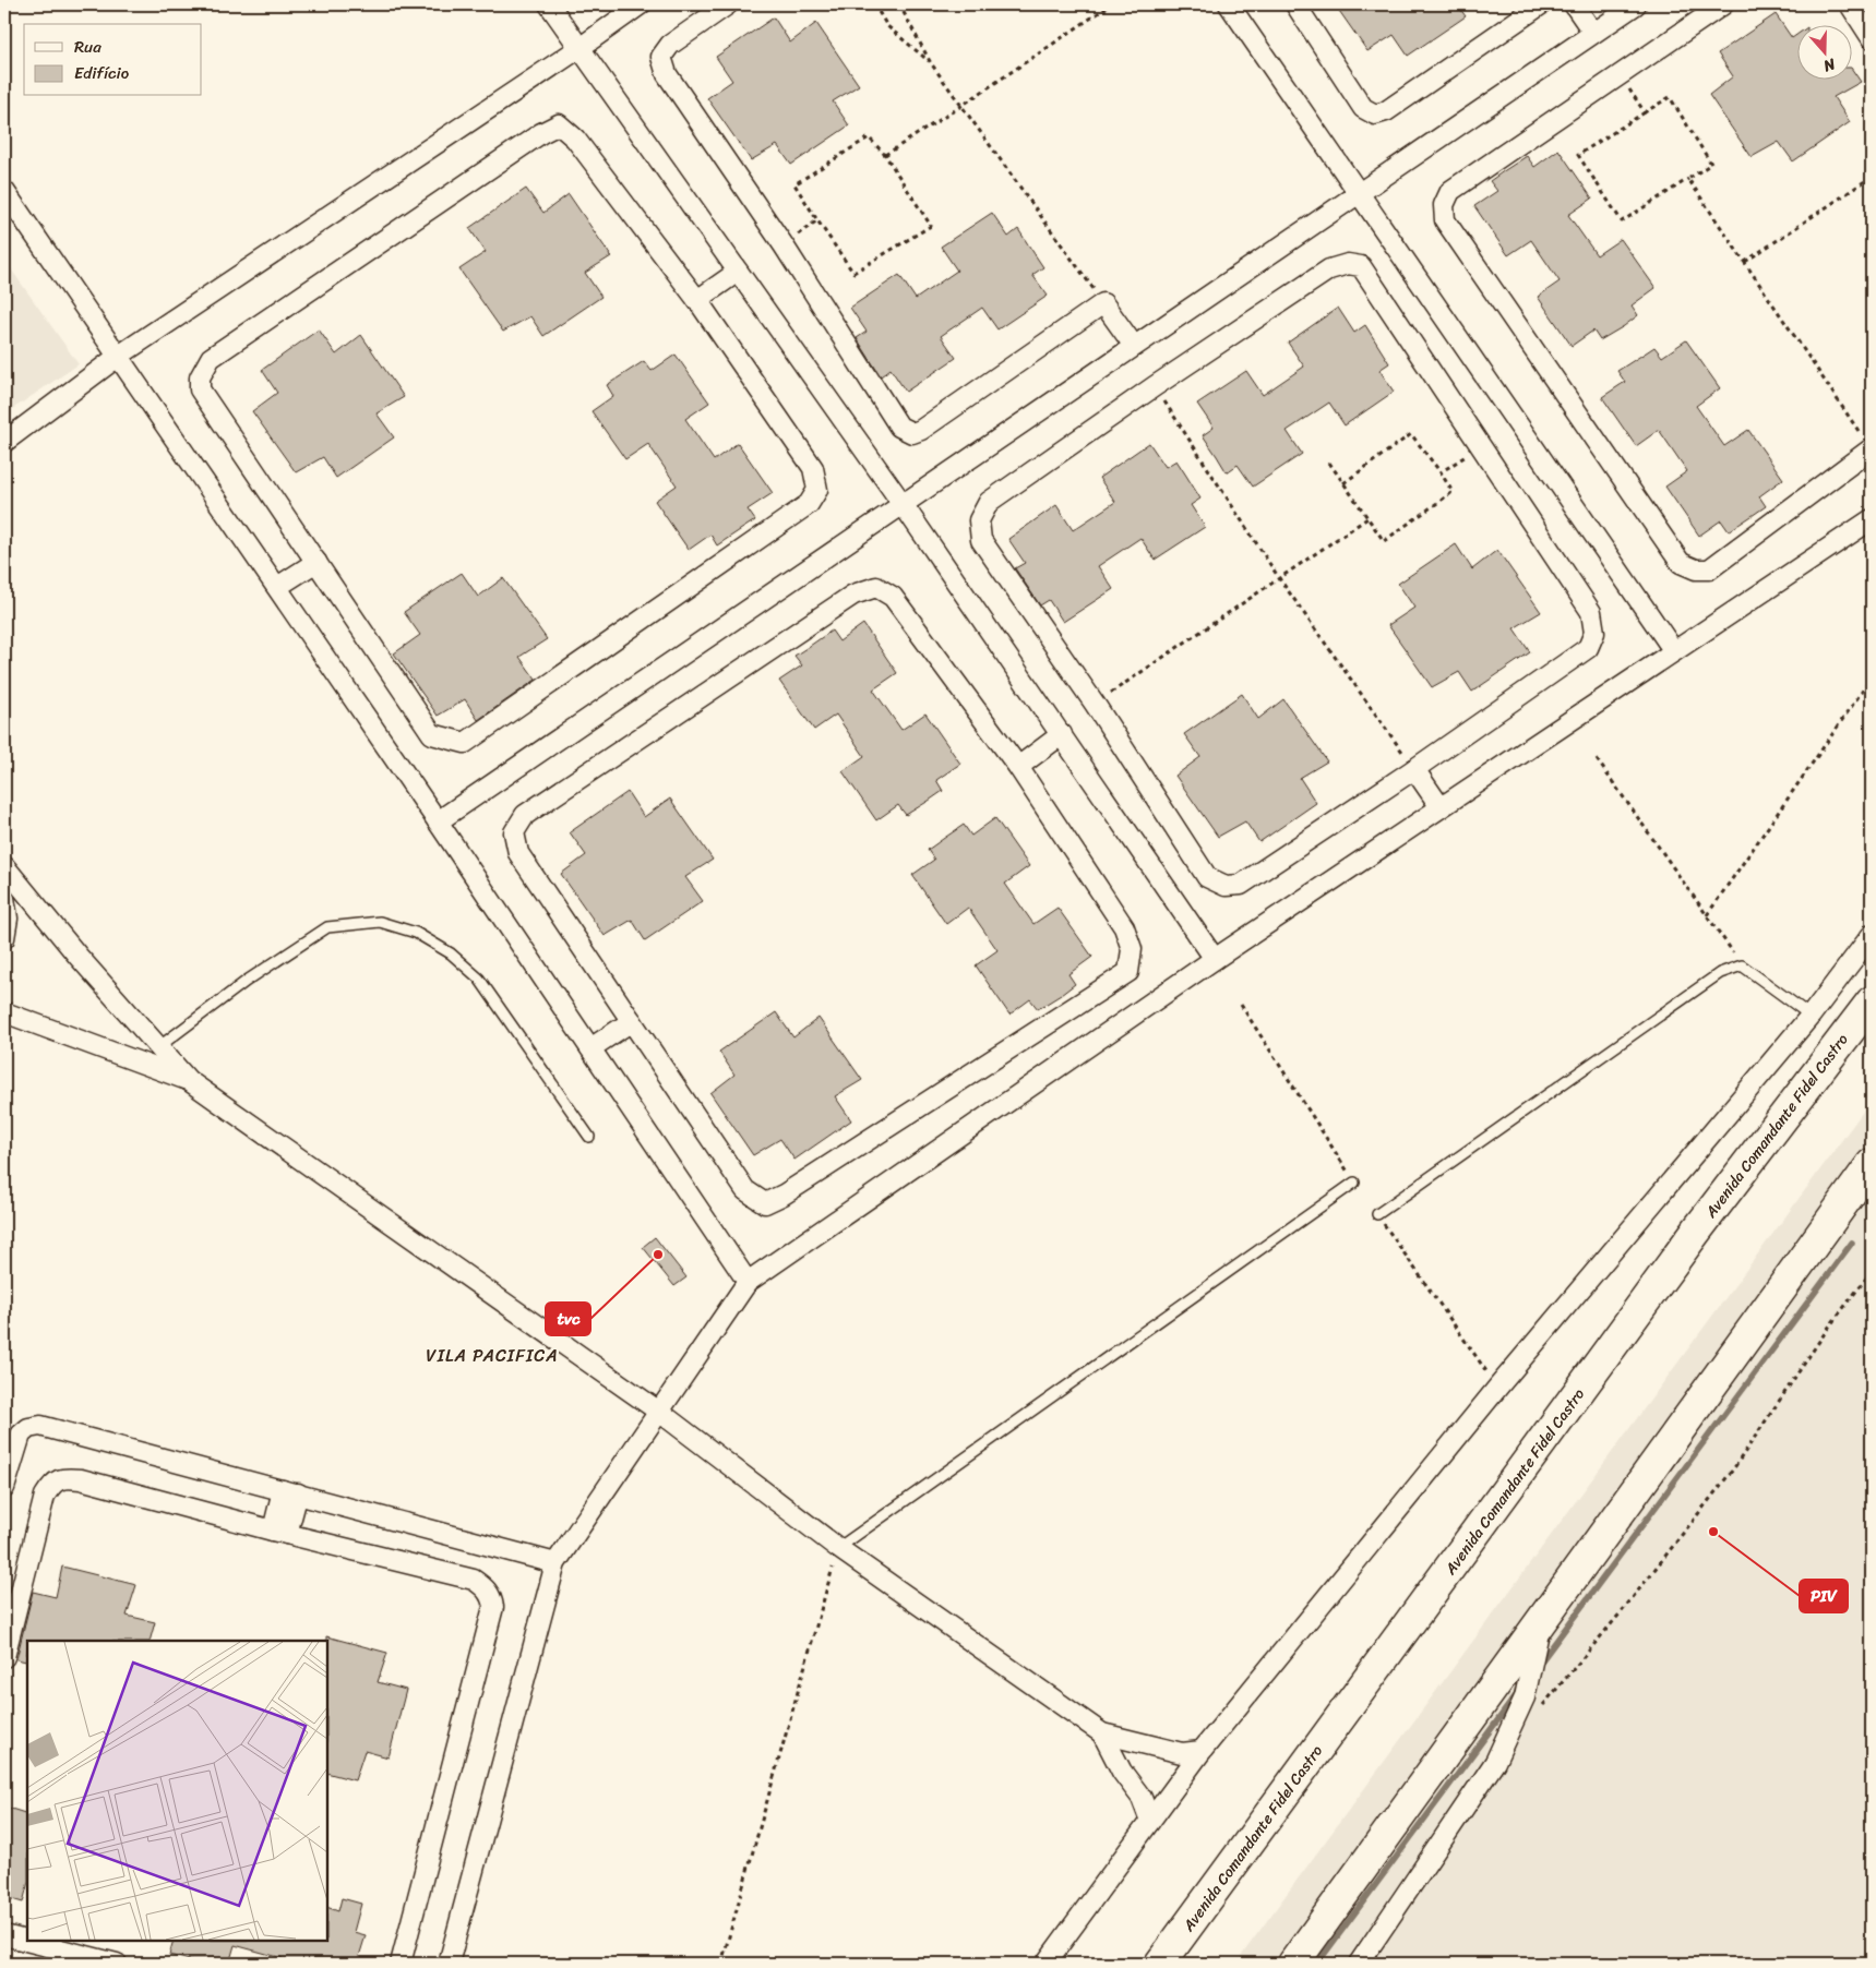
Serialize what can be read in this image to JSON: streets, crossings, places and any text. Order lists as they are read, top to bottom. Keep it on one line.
{"streets":{"highway":["Avenida Comandante Fidel Castro"]},"districts":["VILA PACIFICA"],"places":["tvc","PIV"],"legend":["Rua","Edifício"],"north":"bottom"}
